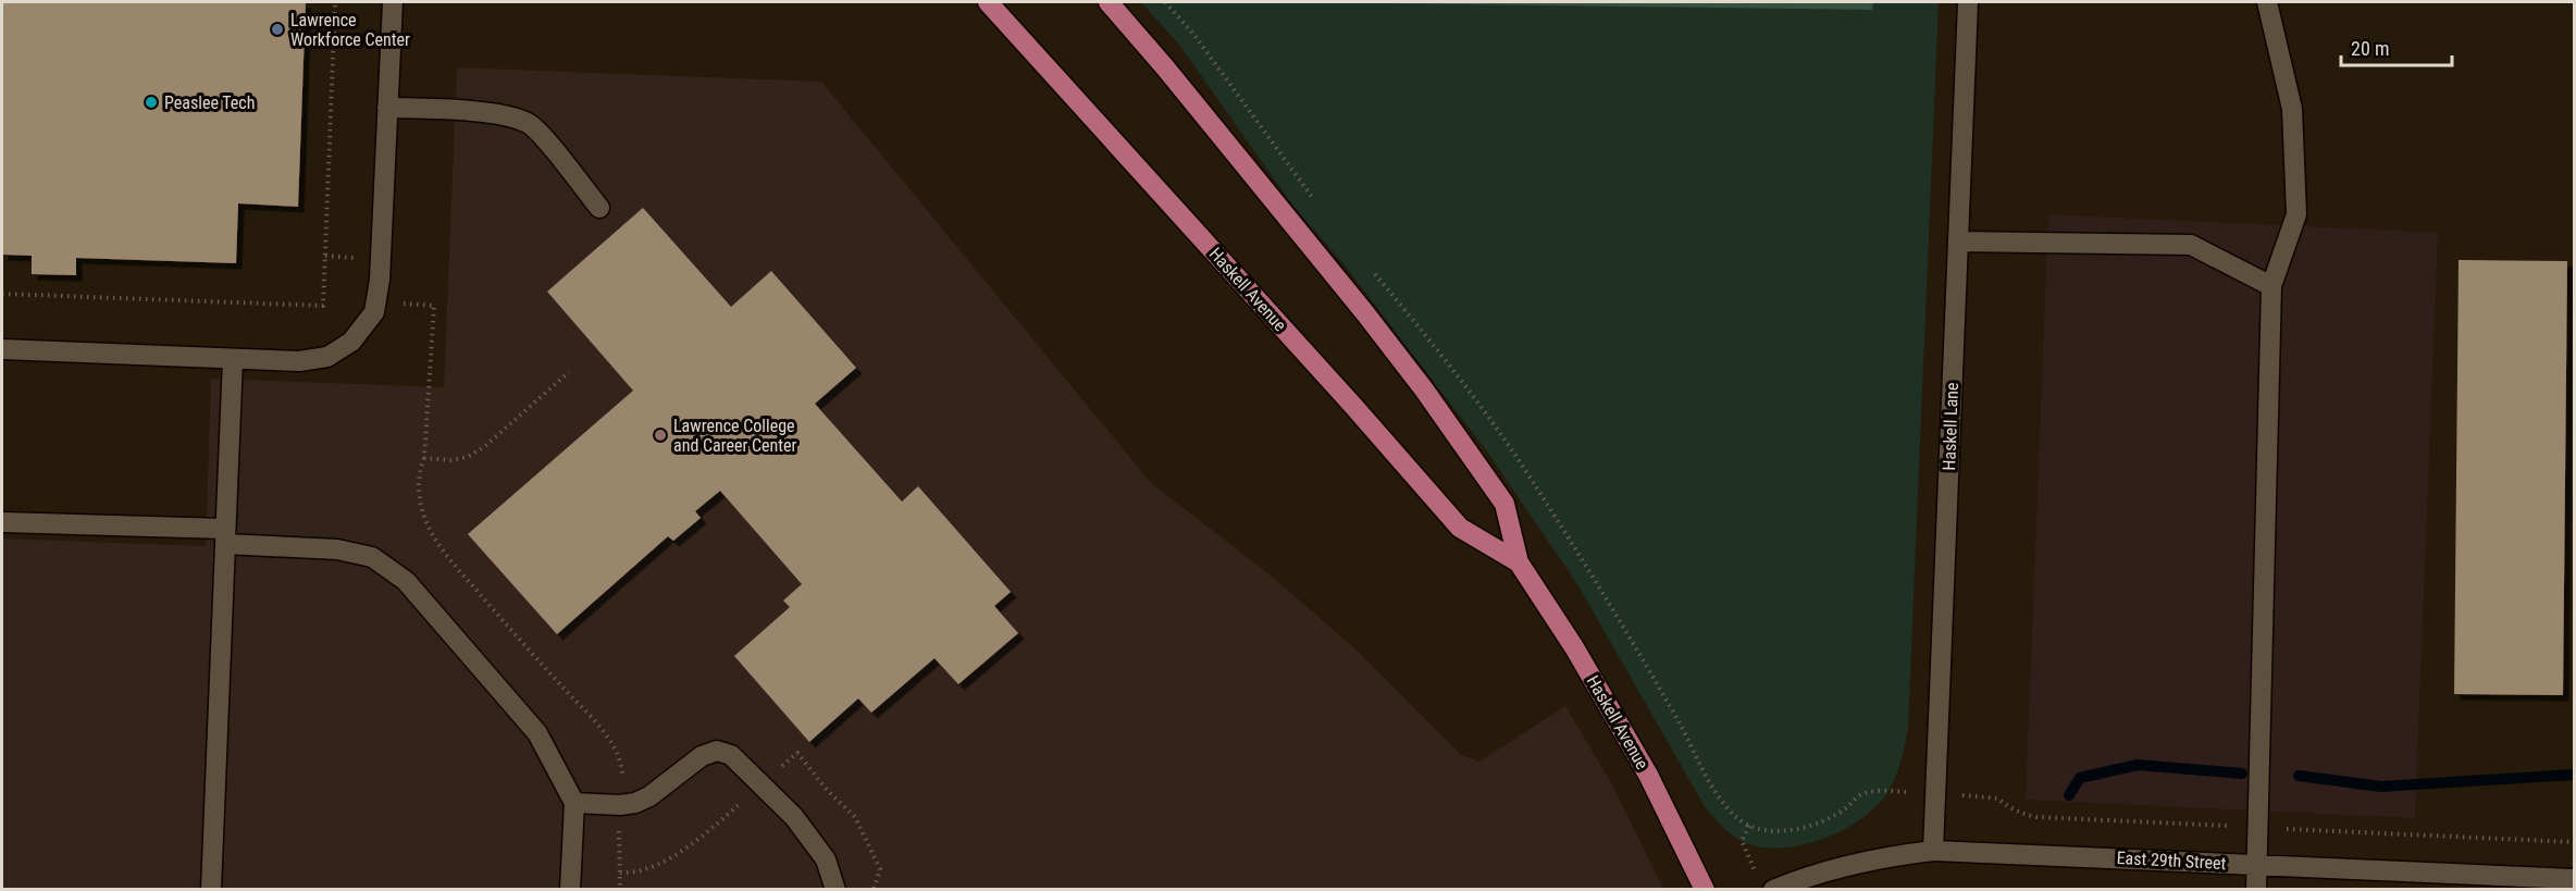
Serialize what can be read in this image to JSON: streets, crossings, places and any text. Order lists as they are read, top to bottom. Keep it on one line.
{"streets":{"main road":["Haskell Avenue"],"street":["Haskell Lane","East 29th Street"]},"crossings":[["Haskell Lane","East 29th Street"]],"places":["Lawrence Workforce Center","Peaslee Tech","Lawrence College and Career Center"],"scale_bar":"20 m"}
